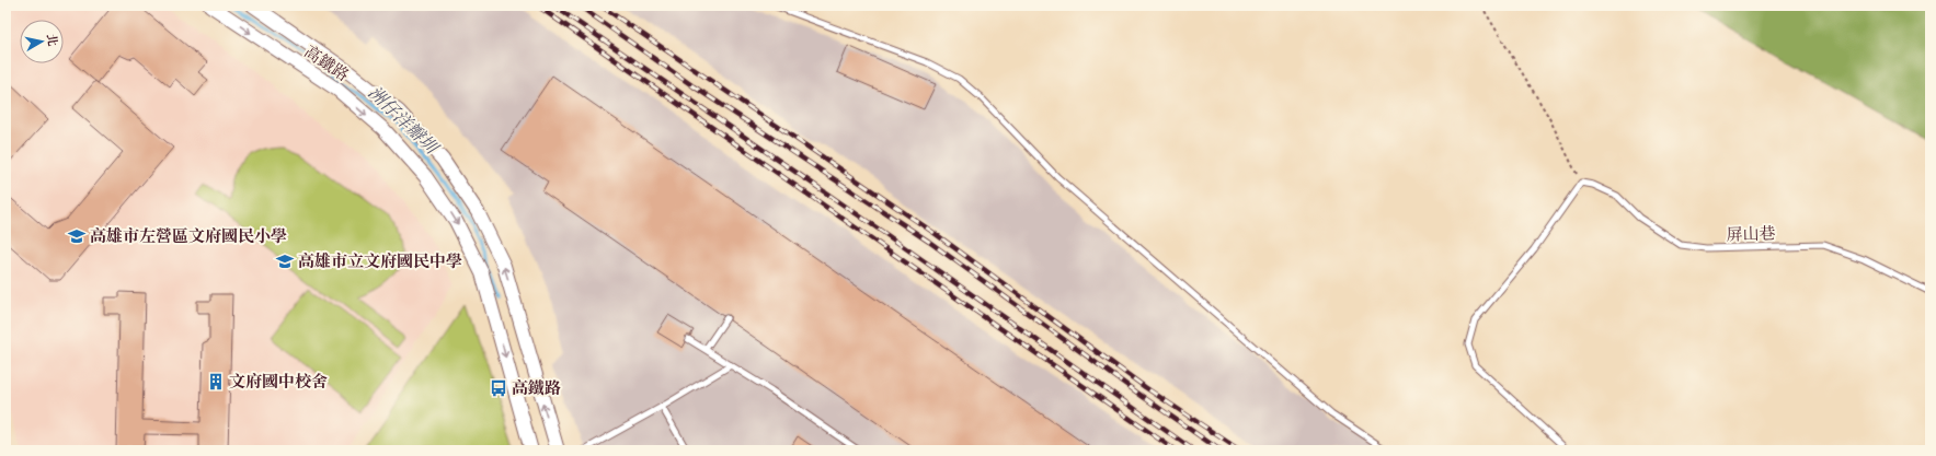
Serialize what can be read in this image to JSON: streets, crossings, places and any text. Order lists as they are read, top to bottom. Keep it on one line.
{"streets":{"street":["高鐵路"],"lane":["屏山巷"]},"water":["洲仔洋瓣圳"],"places":{"school or university":["高雄市左營區文府國民小學","高雄市立文府國民中學"],"building":["文府國中校舍"],"bus stop":["高鐵路"]},"north":"right"}
